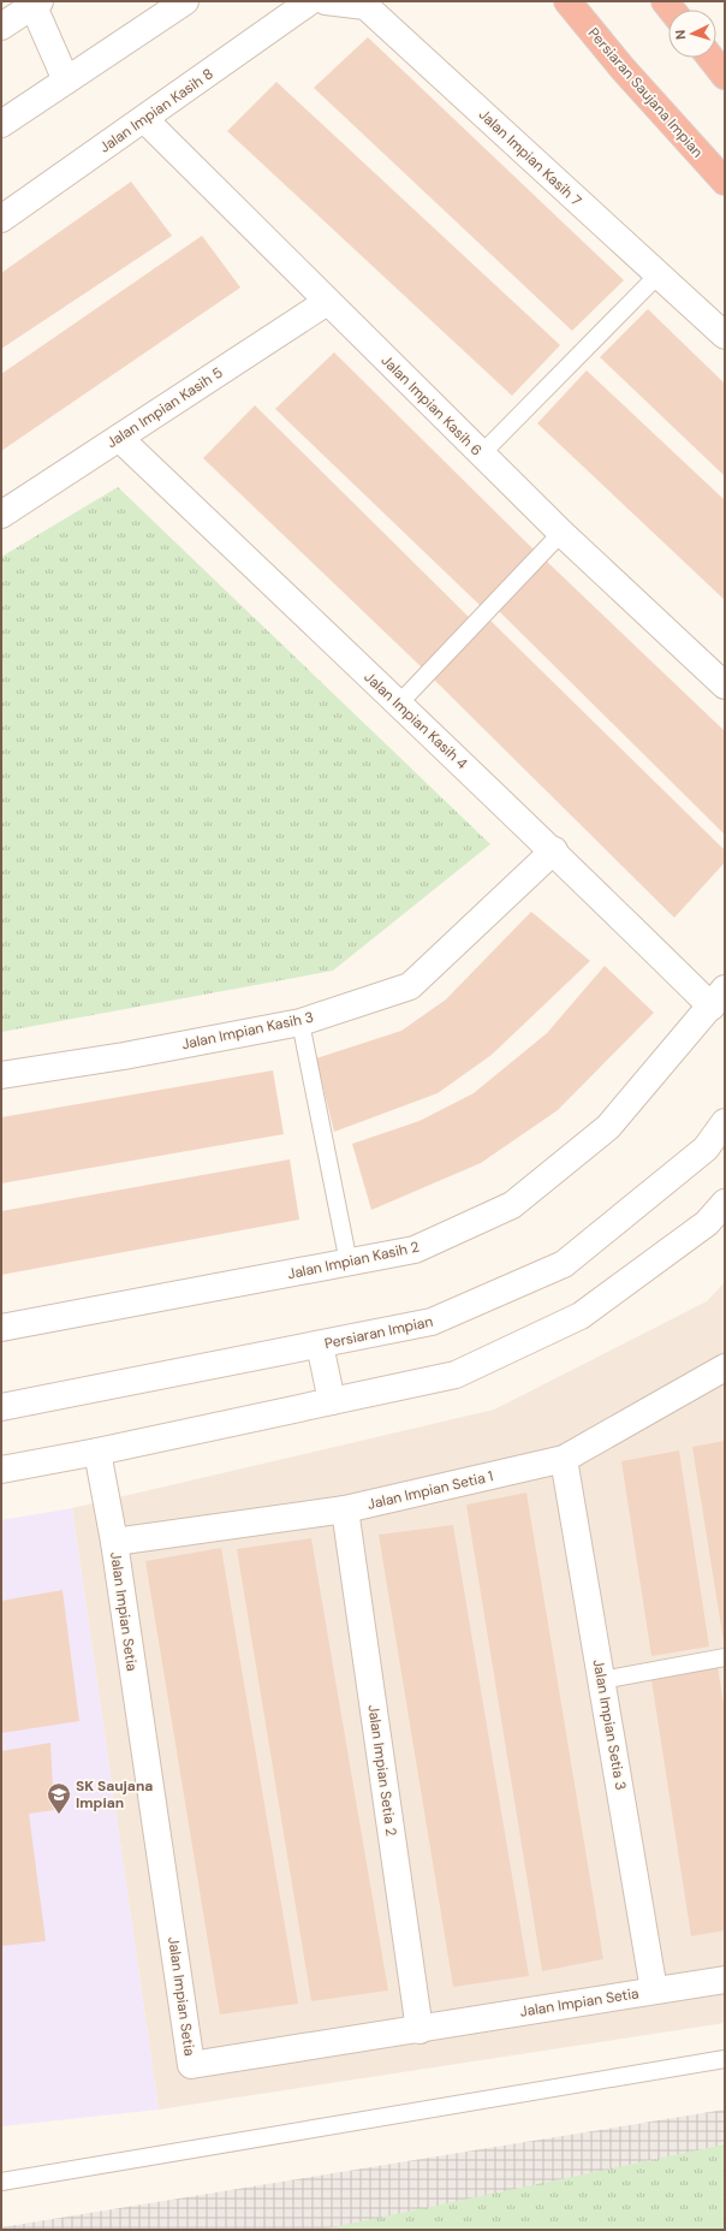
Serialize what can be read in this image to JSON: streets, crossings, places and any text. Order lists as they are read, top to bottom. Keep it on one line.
{"streets":{"highway":["Persiaran Saujana Impian"],"street":["Jalan Impian Kasih 8","Jalan Impian Kasih 7","Jalan Impian Kasih 6","Jalan Impian Kasih 5","Jalan Impian Kasih 4","Jalan Impian Kasih 3","Jalan Impian Kasih 2","Persiaran Impian","Jalan Impian Setia 1","Jalan Impian Setia","Jalan Impian Setia 3","Jalan Impian Setia 2"]},"crossings":[["Jalan Impian Kasih 8","Jalan Impian Kasih 6"],["Jalan Impian Kasih 6","Jalan Impian Kasih 5"],["Jalan Impian Kasih 5","Jalan Impian Kasih 4"],["Jalan Impian Kasih 4","Jalan Impian Kasih 3"],["Jalan Impian Kasih 4","Jalan Impian Kasih 2"],["Jalan Impian Setia 1","Jalan Impian Setia"],["Jalan Impian Setia 1","Jalan Impian Setia 3"],["Jalan Impian Setia 1","Jalan Impian Setia 2"],["Jalan Impian Setia","Jalan Impian Setia 3"],["Jalan Impian Setia","Jalan Impian Setia 2"]],"places":{"school or university":["SK Saujana Impian"]},"north":"left"}
